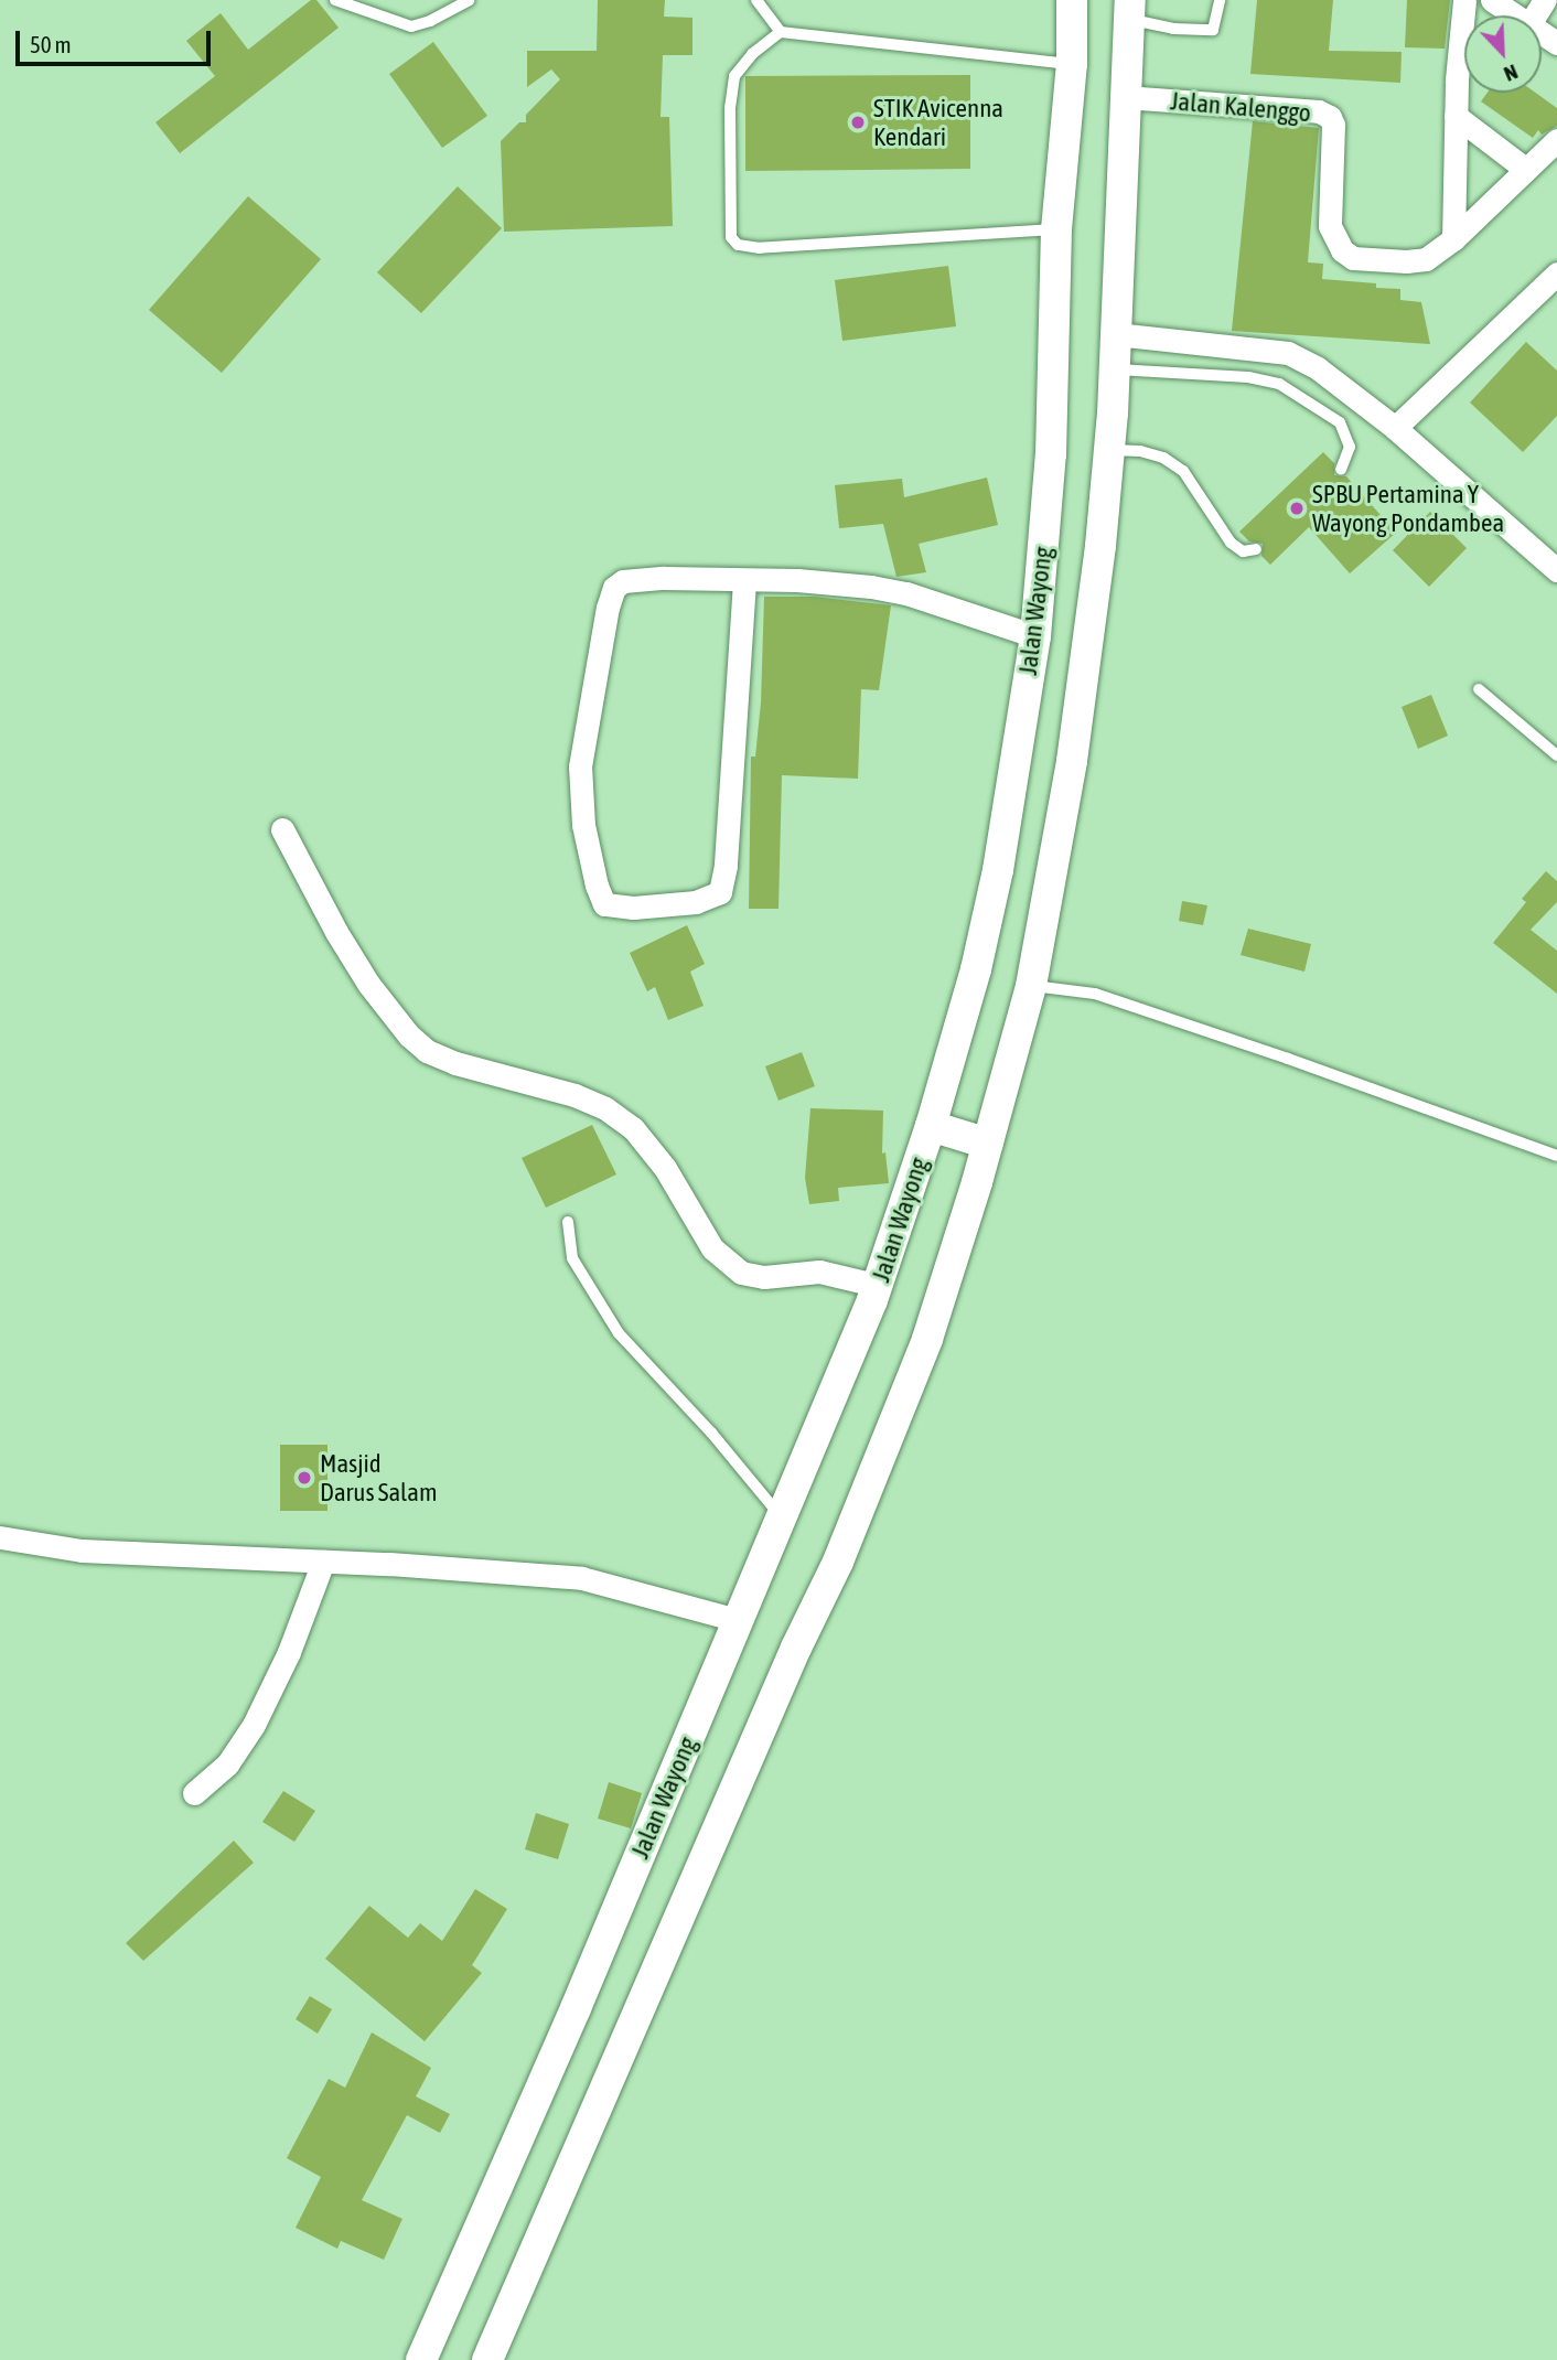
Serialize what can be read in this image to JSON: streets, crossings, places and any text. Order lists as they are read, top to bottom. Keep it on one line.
{"streets":{"main road":["Jalan Wayong"],"street":["Jalan Kalenggo"]},"places":["STIK Avicenna Kendari","SPBU Pertamina Y Wayong Pondambea","Masjid Darus Salam"],"scale_bar":"50 m","north":"bottom right"}
